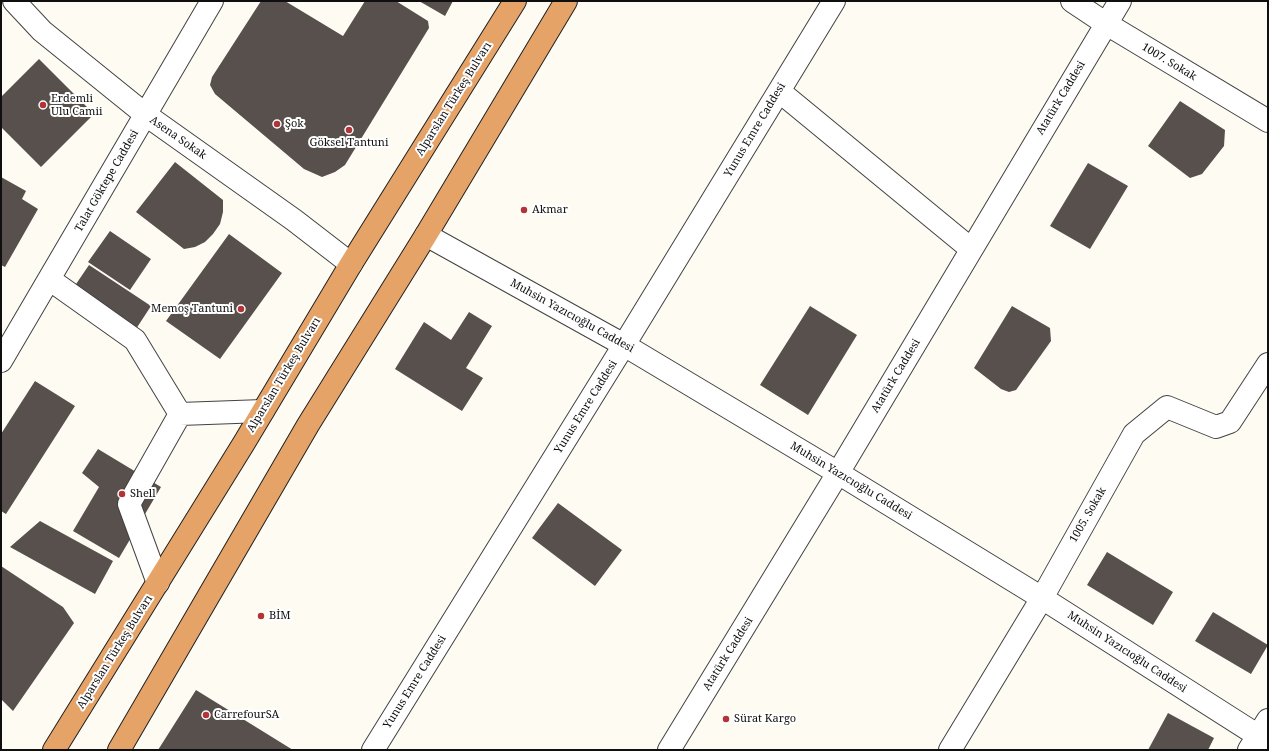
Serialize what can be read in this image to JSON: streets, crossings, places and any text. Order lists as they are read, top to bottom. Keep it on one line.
{"streets":{"highway":["Alparslan Türkeş Bulvarı"],"street":["1007. Sokak","Atatürk Caddesi","Yunus Emre Caddesi","Asena Sokak","Talat Göktepe Caddesi","Muhsin Yazıcıoğlu Caddesi","1005. Sokak"]},"crossings":[["1007. Sokak","Atatürk Caddesi"],["Atatürk Caddesi","Muhsin Yazıcıoğlu Caddesi"],["Alparslan Türkeş Bulvarı","Asena Sokak"],["Yunus Emre Caddesi","Muhsin Yazıcıoğlu Caddesi"],["Asena Sokak","Talat Göktepe Caddesi"],["Muhsin Yazıcıoğlu Caddesi","1005. Sokak"]],"places":["Erdemli Ulu Camii","Şok","Göksel Tantuni","Akmar","Memoş Tantuni","Shell","BİM","CarrefourSA","Sürat Kargo"]}
